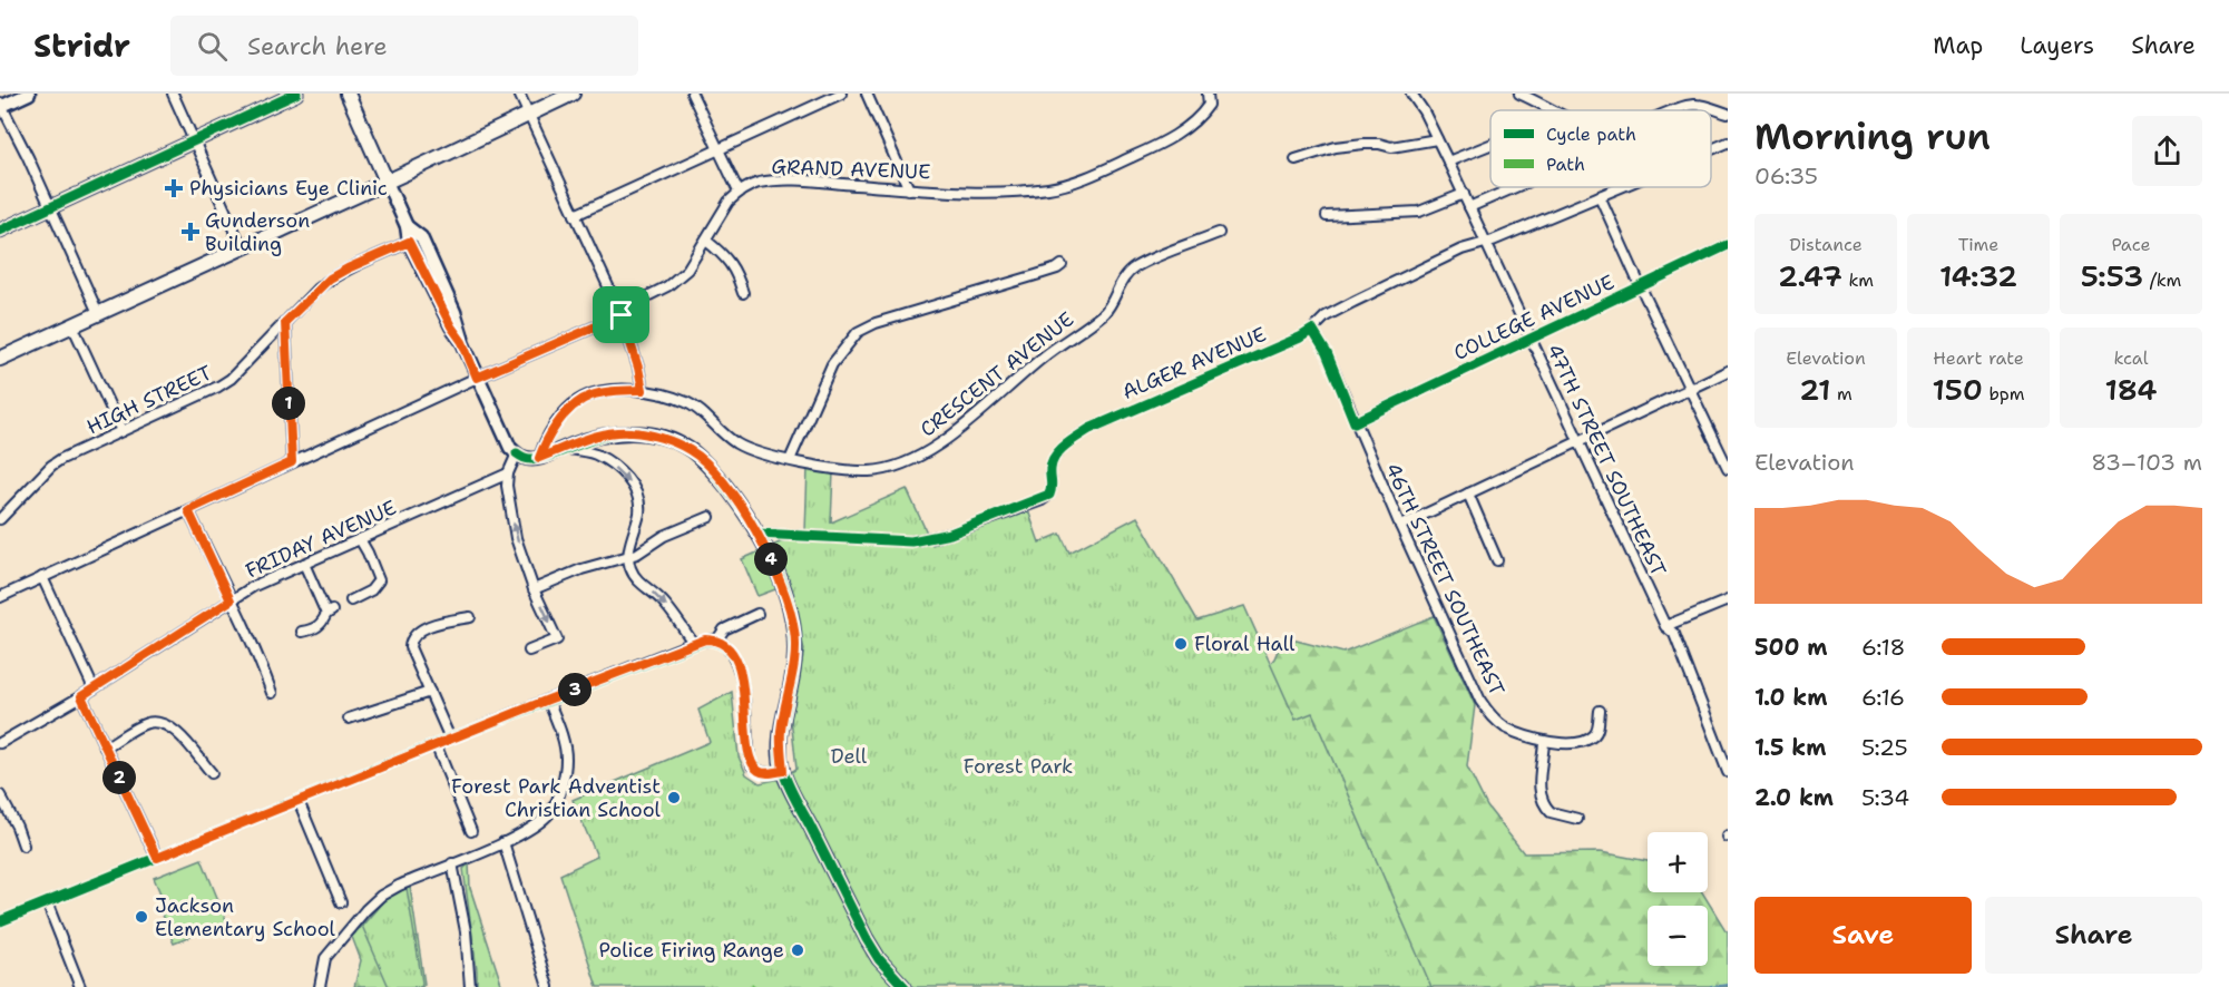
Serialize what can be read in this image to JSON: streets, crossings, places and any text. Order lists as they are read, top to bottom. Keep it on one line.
{"streets":{"street":["GRAND AVENUE","COLLEGE AVENUE","ALGER AVENUE","CRESCENT AVENUE","HIGH STREET","47TH STREET SOUTHEAST","FRIDAY AVENUE","46TH STREET SOUTHEAST"]},"crossings":[["COLLEGE AVENUE","47TH STREET SOUTHEAST"],["COLLEGE AVENUE","46TH STREET SOUTHEAST"],["ALGER AVENUE","47TH STREET SOUTHEAST"],["ALGER AVENUE","46TH STREET SOUTHEAST"]],"parks":["Dell","Forest Park"],"places":{"health":["Physicians Eye Clinic","Gunderson Building"],"other":["Floral Hall","Forest Park Adventist Christian School","Jackson Elementary School","Police Firing Range"]},"legend":["Cycle path","Path"],"page":{"header":"Stridr","search":"Search here","nav":["Map","Layers","Share"],"heading":["Morning run","06:35"],"stats":[["Distance","2.47 km"],["Time","14:32"],["Pace","5:53 /km"],["Elevation","21 m"],["Heart rate","150 bpm"],["kcal","184"]],"pins":["1","4","3","2"],"chart":["Elevation","83–103 m"],"list":[{"name":"500 m","note":"6:18"},{"name":"1.0 km","note":"6:16"},{"name":"1.5 km","note":"5:25"},{"name":"2.0 km","note":"5:34"}],"map_buttons":["+","−"],"buttons":["Save","Share"]}}
